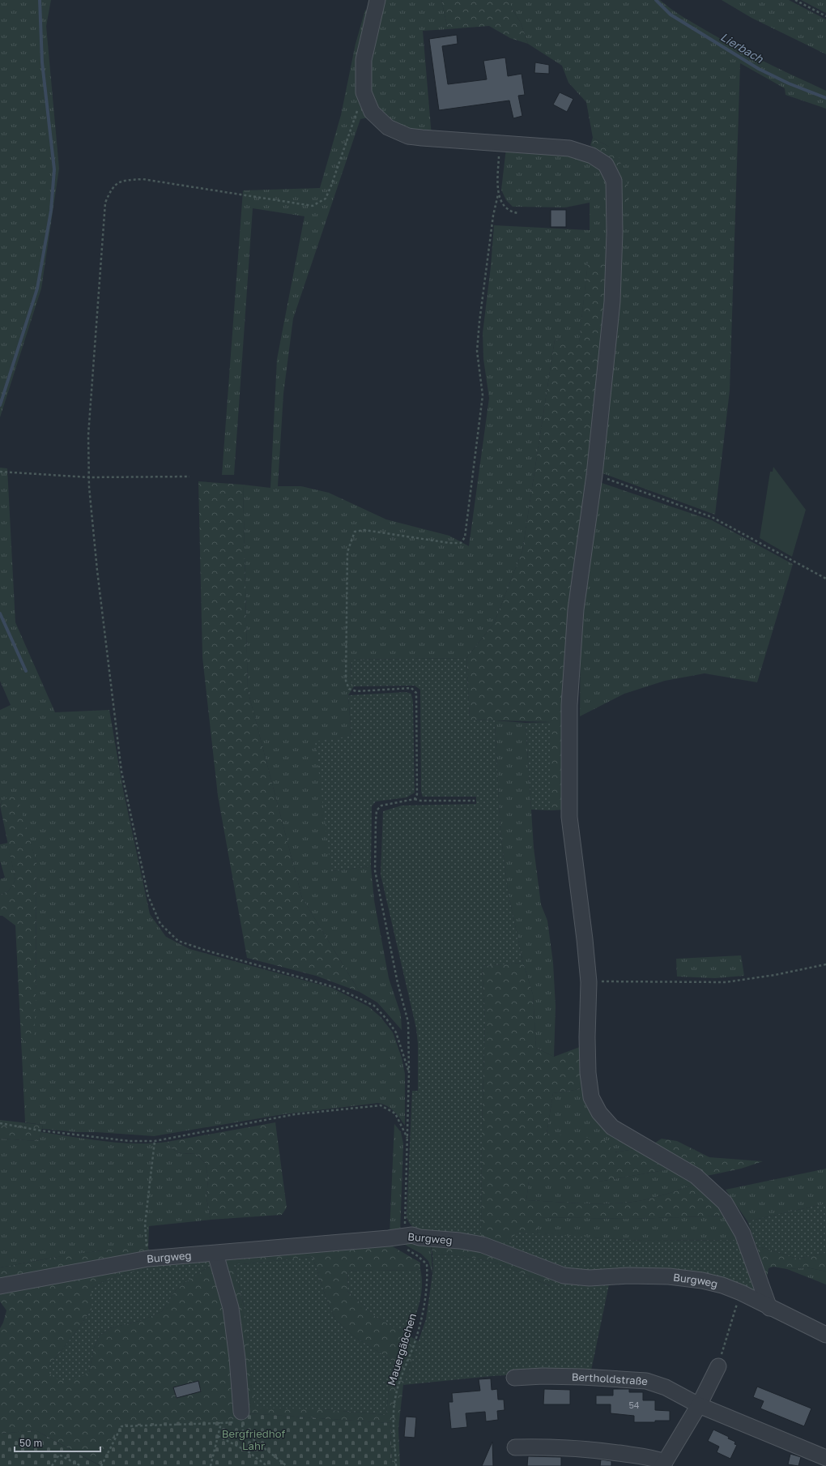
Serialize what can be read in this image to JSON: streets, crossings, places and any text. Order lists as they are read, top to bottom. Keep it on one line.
{"streets":{"street":["Burgweg","Bertholdstraße"],"path":["Mauergäßchen"]},"crossings":[["Burgweg","Mauergäßchen"]],"water":["Lierbach"],"parks":["Bergfriedhof Lahr"],"house_numbers":["54"],"scale_bar":"50 m"}
